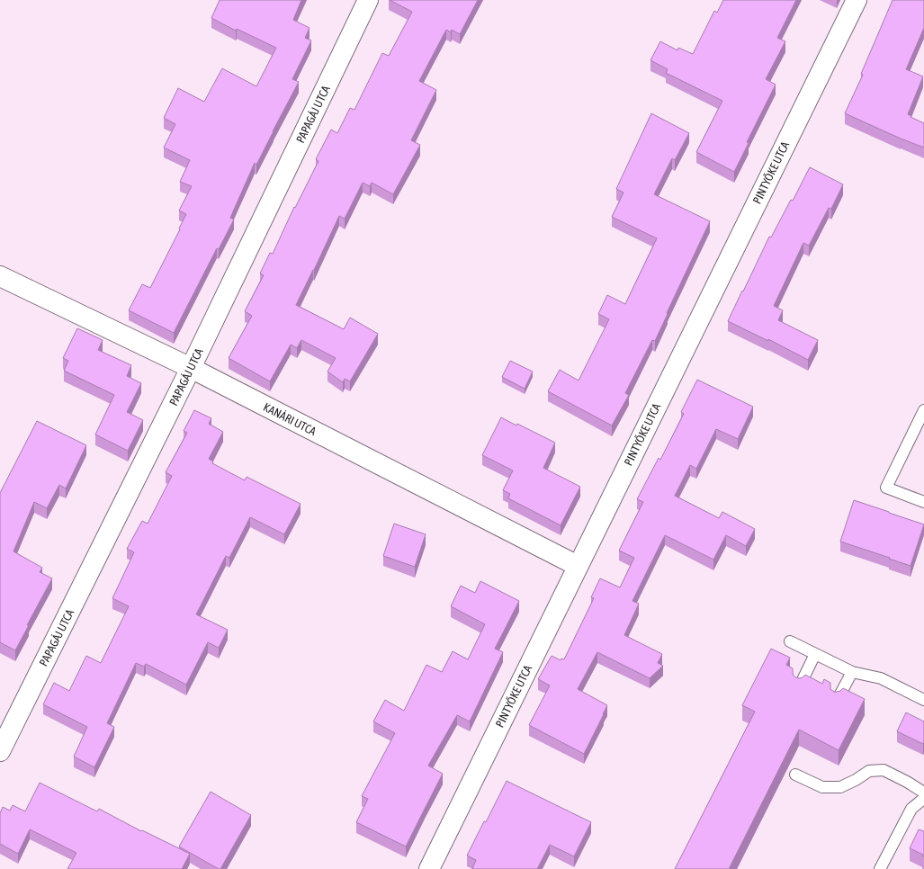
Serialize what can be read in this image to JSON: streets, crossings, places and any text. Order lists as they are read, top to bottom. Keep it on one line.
{"streets":{"street":["PAPAGÁJ UTCA","PINTYŐKE UTCA","KANÁRI UTCA"]},"crossings":[["PAPAGÁJ UTCA","KANÁRI UTCA"],["PINTYŐKE UTCA","KANÁRI UTCA"]]}
